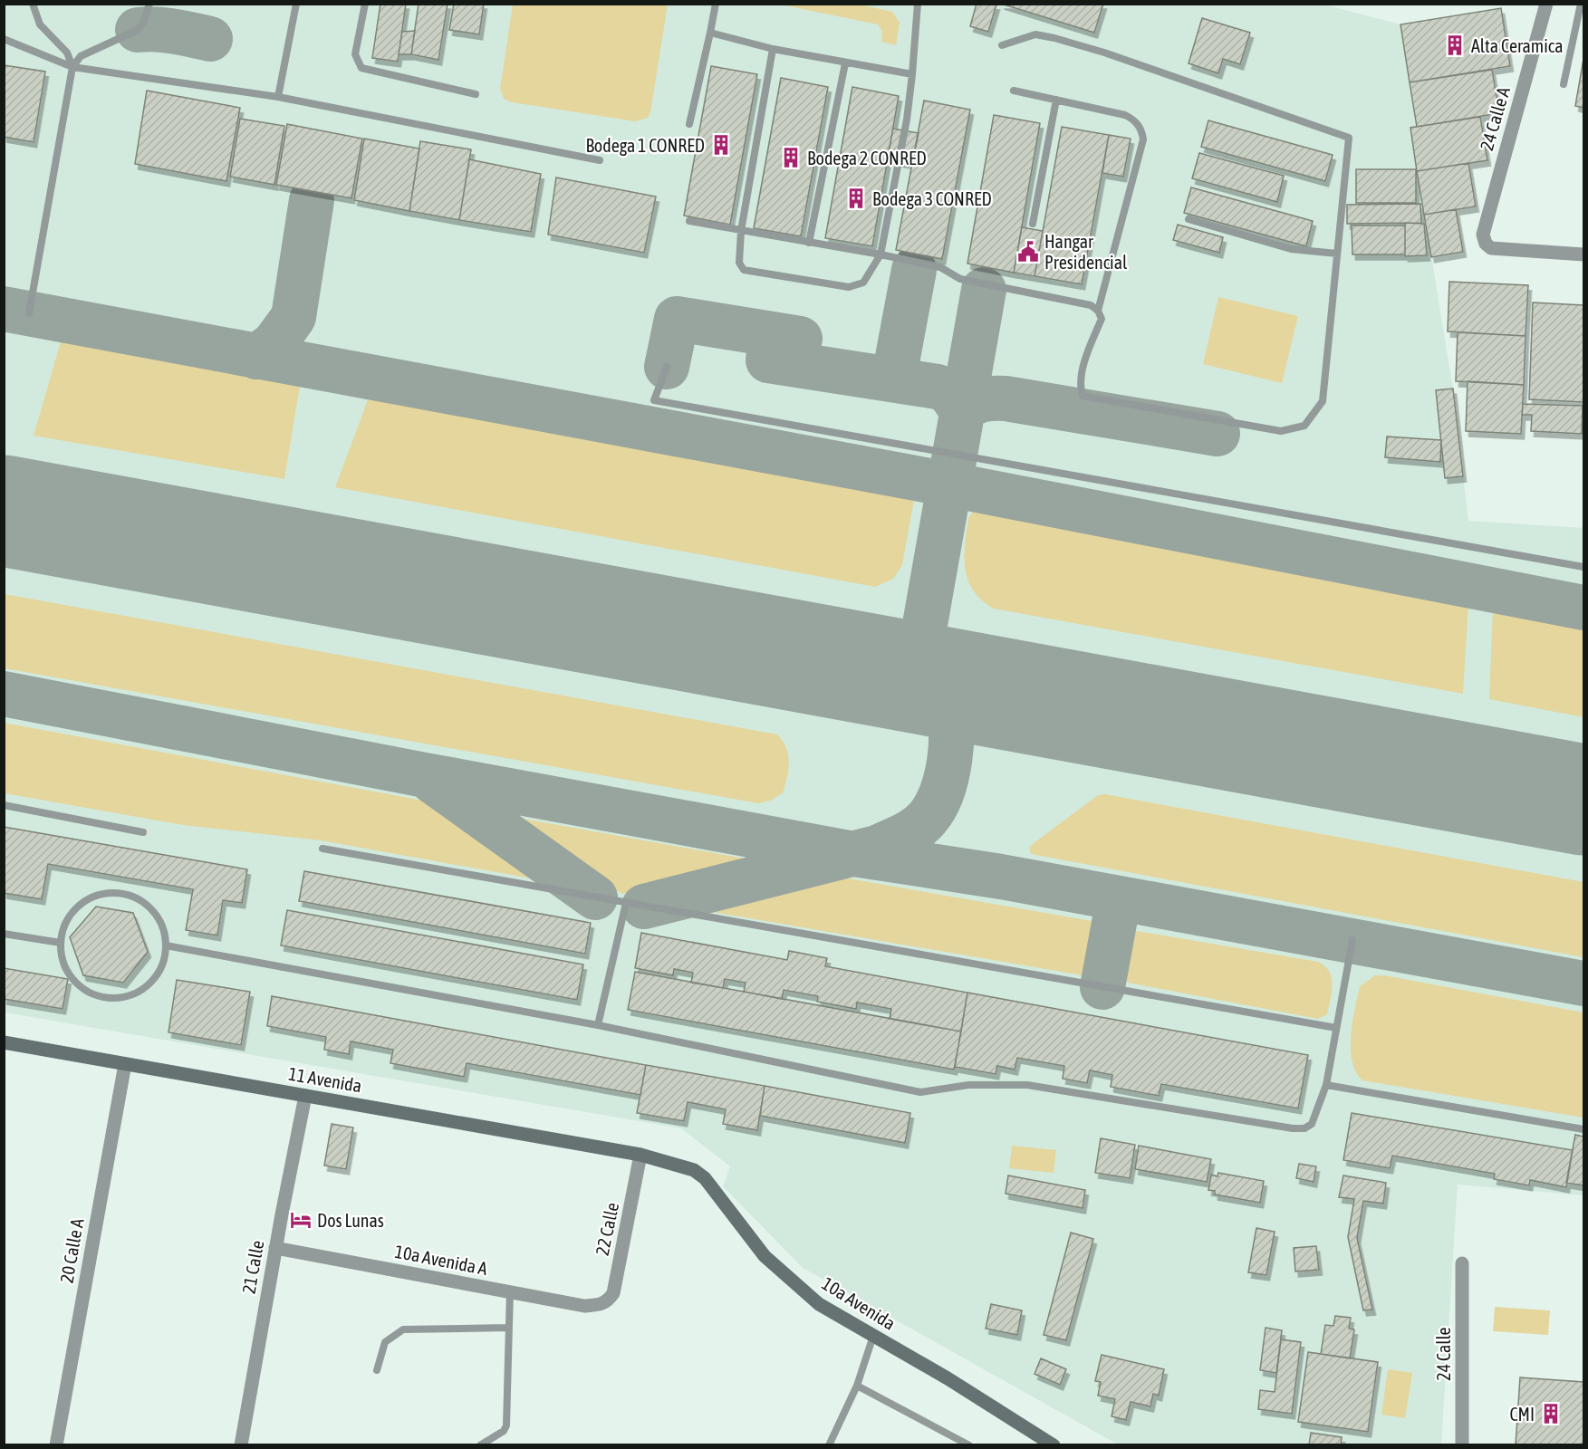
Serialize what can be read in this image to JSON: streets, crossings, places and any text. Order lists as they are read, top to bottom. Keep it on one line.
{"streets":{"main road":["11 Avenida","10a Avenida"],"street":["24 Calle A","22 Calle","20 Calle A","10a Avenida A","21 Calle","24 Calle"]},"crossings":[["11 Avenida","22 Calle"],["11 Avenida","20 Calle A"],["11 Avenida","21 Calle"],["11 Avenida","10a Avenida"],["22 Calle","10a Avenida A"],["22 Calle","10a Avenida"],["10a Avenida A","21 Calle"]],"places":{"building":["Alta Ceramica","Bodega 1 CONRED","Bodega 2 CONRED","Bodega 3 CONRED","CMI"],"public building":["Hangar Presidencial"],"hotel":["Dos Lunas"]}}
